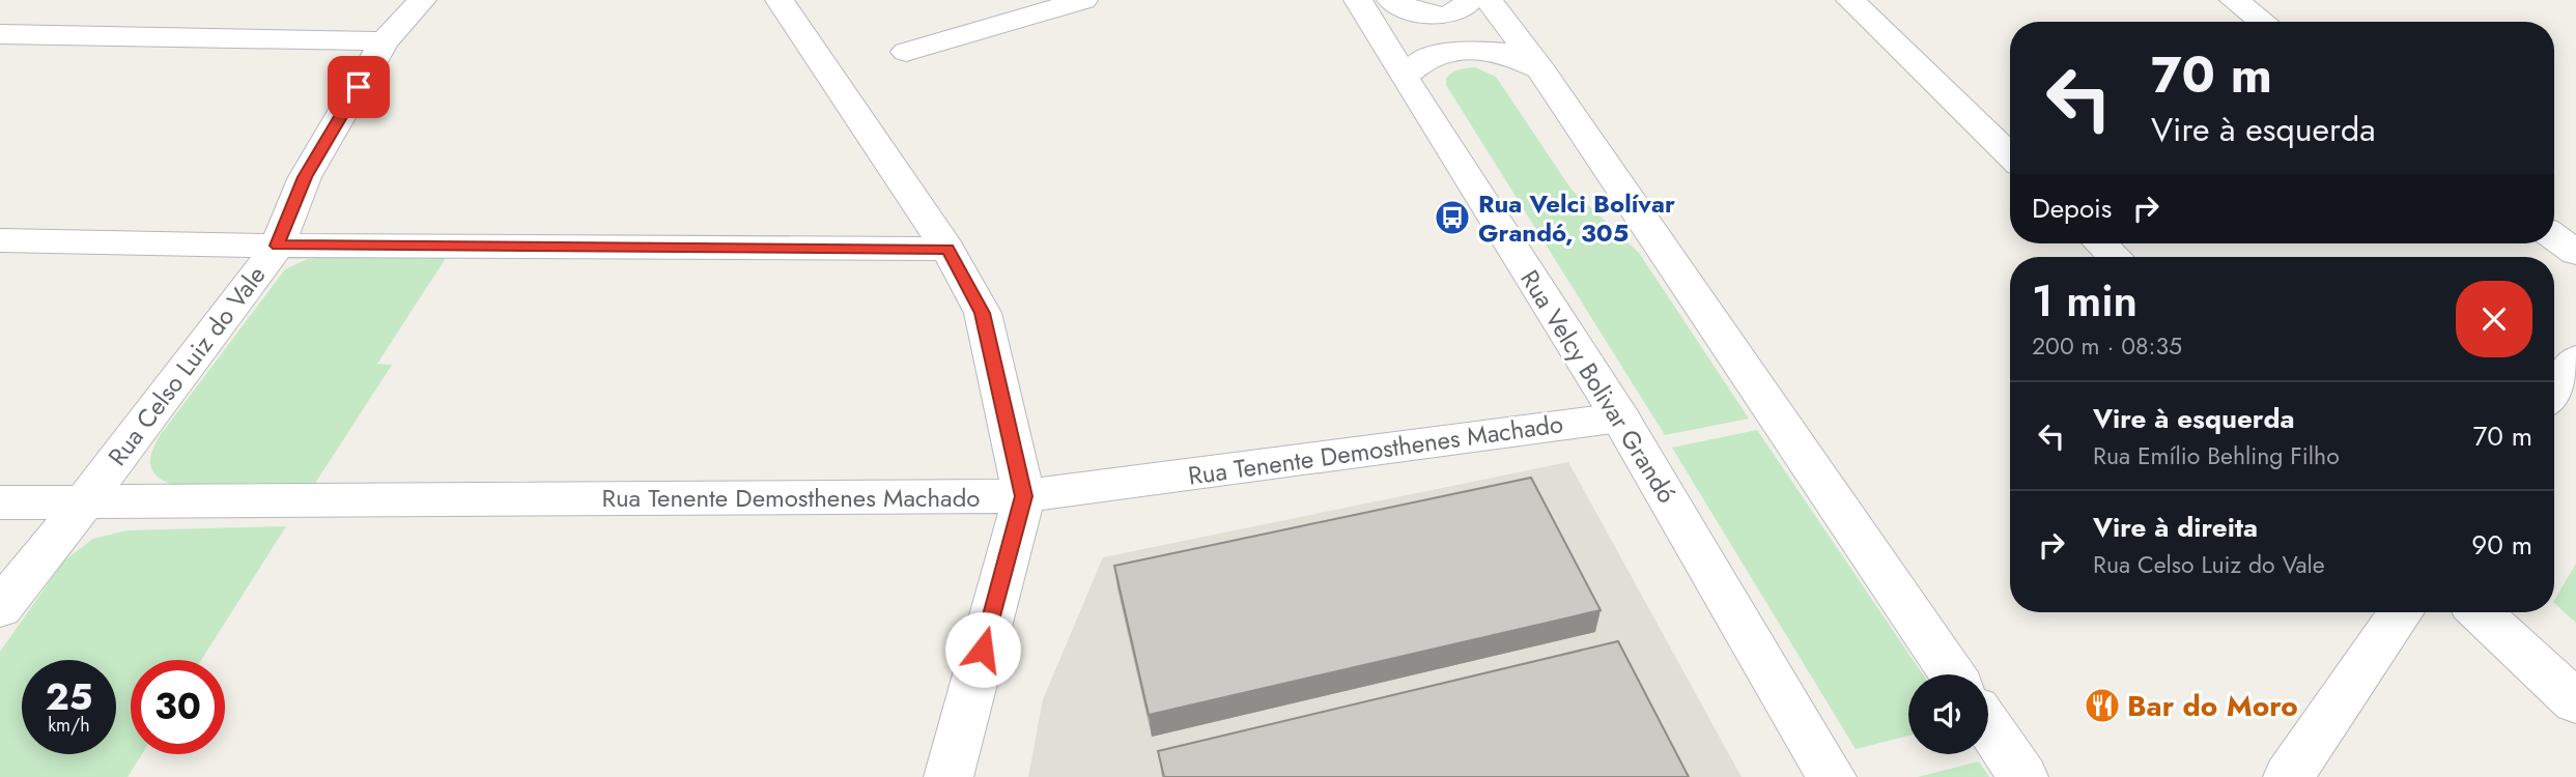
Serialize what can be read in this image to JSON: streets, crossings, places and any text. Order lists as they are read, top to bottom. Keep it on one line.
{"streets":{"street":["Rua Celso Luiz do Vale","Rua Velcy Bolivar Grandó","Rua Tenente Demosthenes Machado"]},"crossings":[["Rua Celso Luiz do Vale","Rua Tenente Demosthenes Machado"],["Rua Velcy Bolivar Grandó","Rua Tenente Demosthenes Machado"]],"places":{"bus stop":["Rua Velci Bolívar Grandó, 305"],"restaurant":["Bar do Moro"]},"page":{"turn":["70 m","Vire à esquerda"],"then":"Depois","heading":["1 min","200 m · 08:35"],"list":[{"name":"Vire à esquerda","note":"Rua Emílio Behling Filho","value":"70 m"},{"name":"Vire à direita","note":"Rua Celso Luiz do Vale","value":"90 m"}],"speed":"25 km/h","limit":"30"}}
